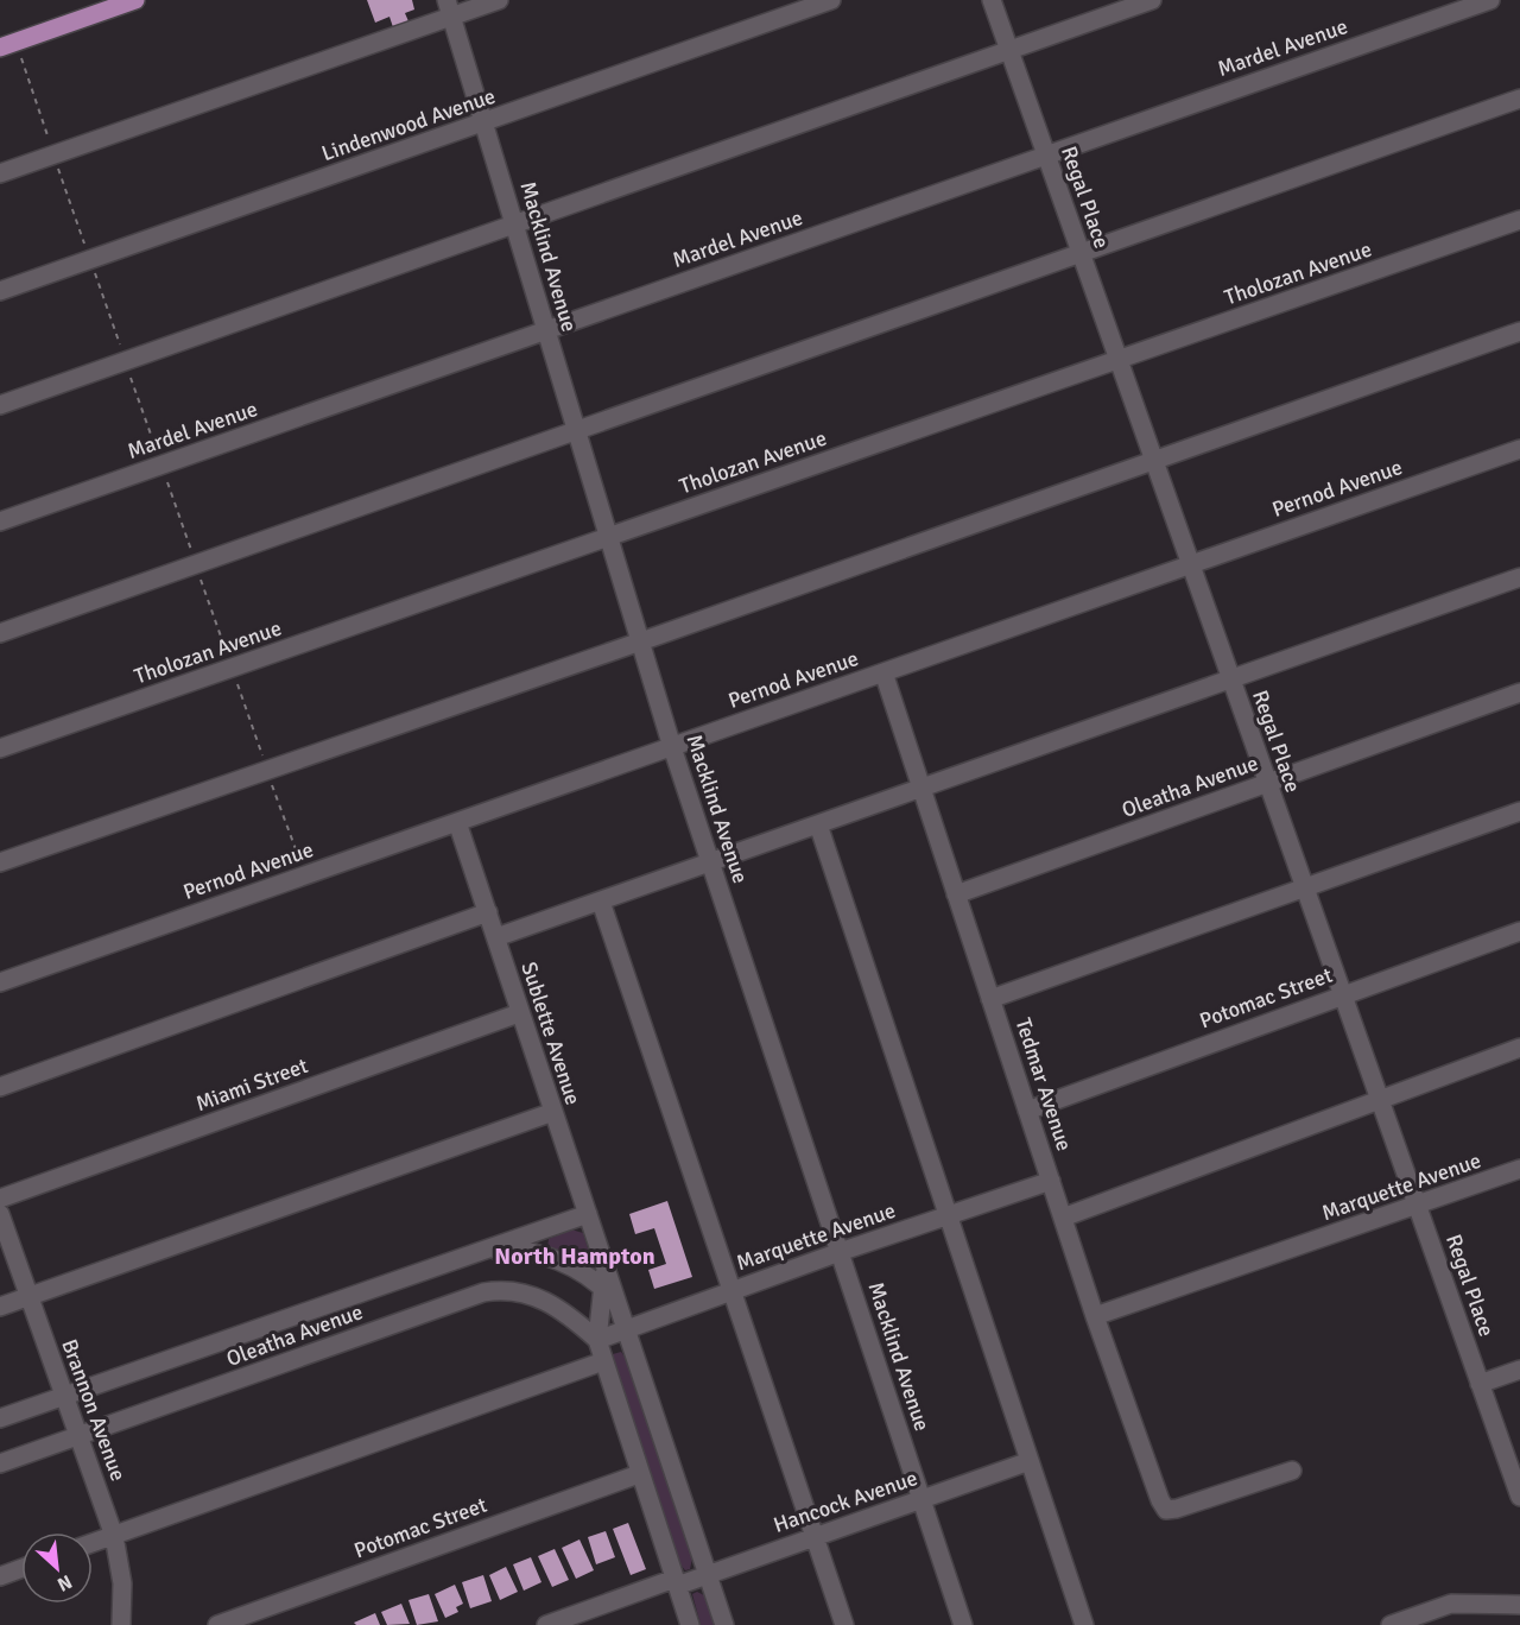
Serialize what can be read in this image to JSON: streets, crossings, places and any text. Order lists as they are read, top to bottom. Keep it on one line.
{"streets":{"street":["Mardel Avenue","Lindenwood Avenue","Regal Place","Macklind Avenue","Tholozan Avenue","Pernod Avenue","Oleatha Avenue","Potomac Street","Sublette Avenue","Miami Street","Tedmar Avenue","Marquette Avenue","Brannon Avenue","Hancock Avenue"]},"crossings":[["Mardel Avenue","Regal Place"],["Mardel Avenue","Macklind Avenue"],["Lindenwood Avenue","Macklind Avenue"],["Regal Place","Tholozan Avenue"],["Regal Place","Pernod Avenue"],["Regal Place","Oleatha Avenue"],["Regal Place","Potomac Street"],["Regal Place","Marquette Avenue"],["Macklind Avenue","Tholozan Avenue"],["Macklind Avenue","Pernod Avenue"],["Macklind Avenue","Marquette Avenue"],["Macklind Avenue","Hancock Avenue"],["Pernod Avenue","Sublette Avenue"],["Pernod Avenue","Tedmar Avenue"],["Oleatha Avenue","Sublette Avenue"],["Oleatha Avenue","Tedmar Avenue"],["Oleatha Avenue","Marquette Avenue"],["Oleatha Avenue","Brannon Avenue"],["Potomac Street","Sublette Avenue"],["Potomac Street","Tedmar Avenue"],["Sublette Avenue","Miami Street"],["Sublette Avenue","Marquette Avenue"],["Sublette Avenue","Hancock Avenue"],["Tedmar Avenue","Marquette Avenue"]],"districts":["North Hampton"],"north":"bottom right"}
